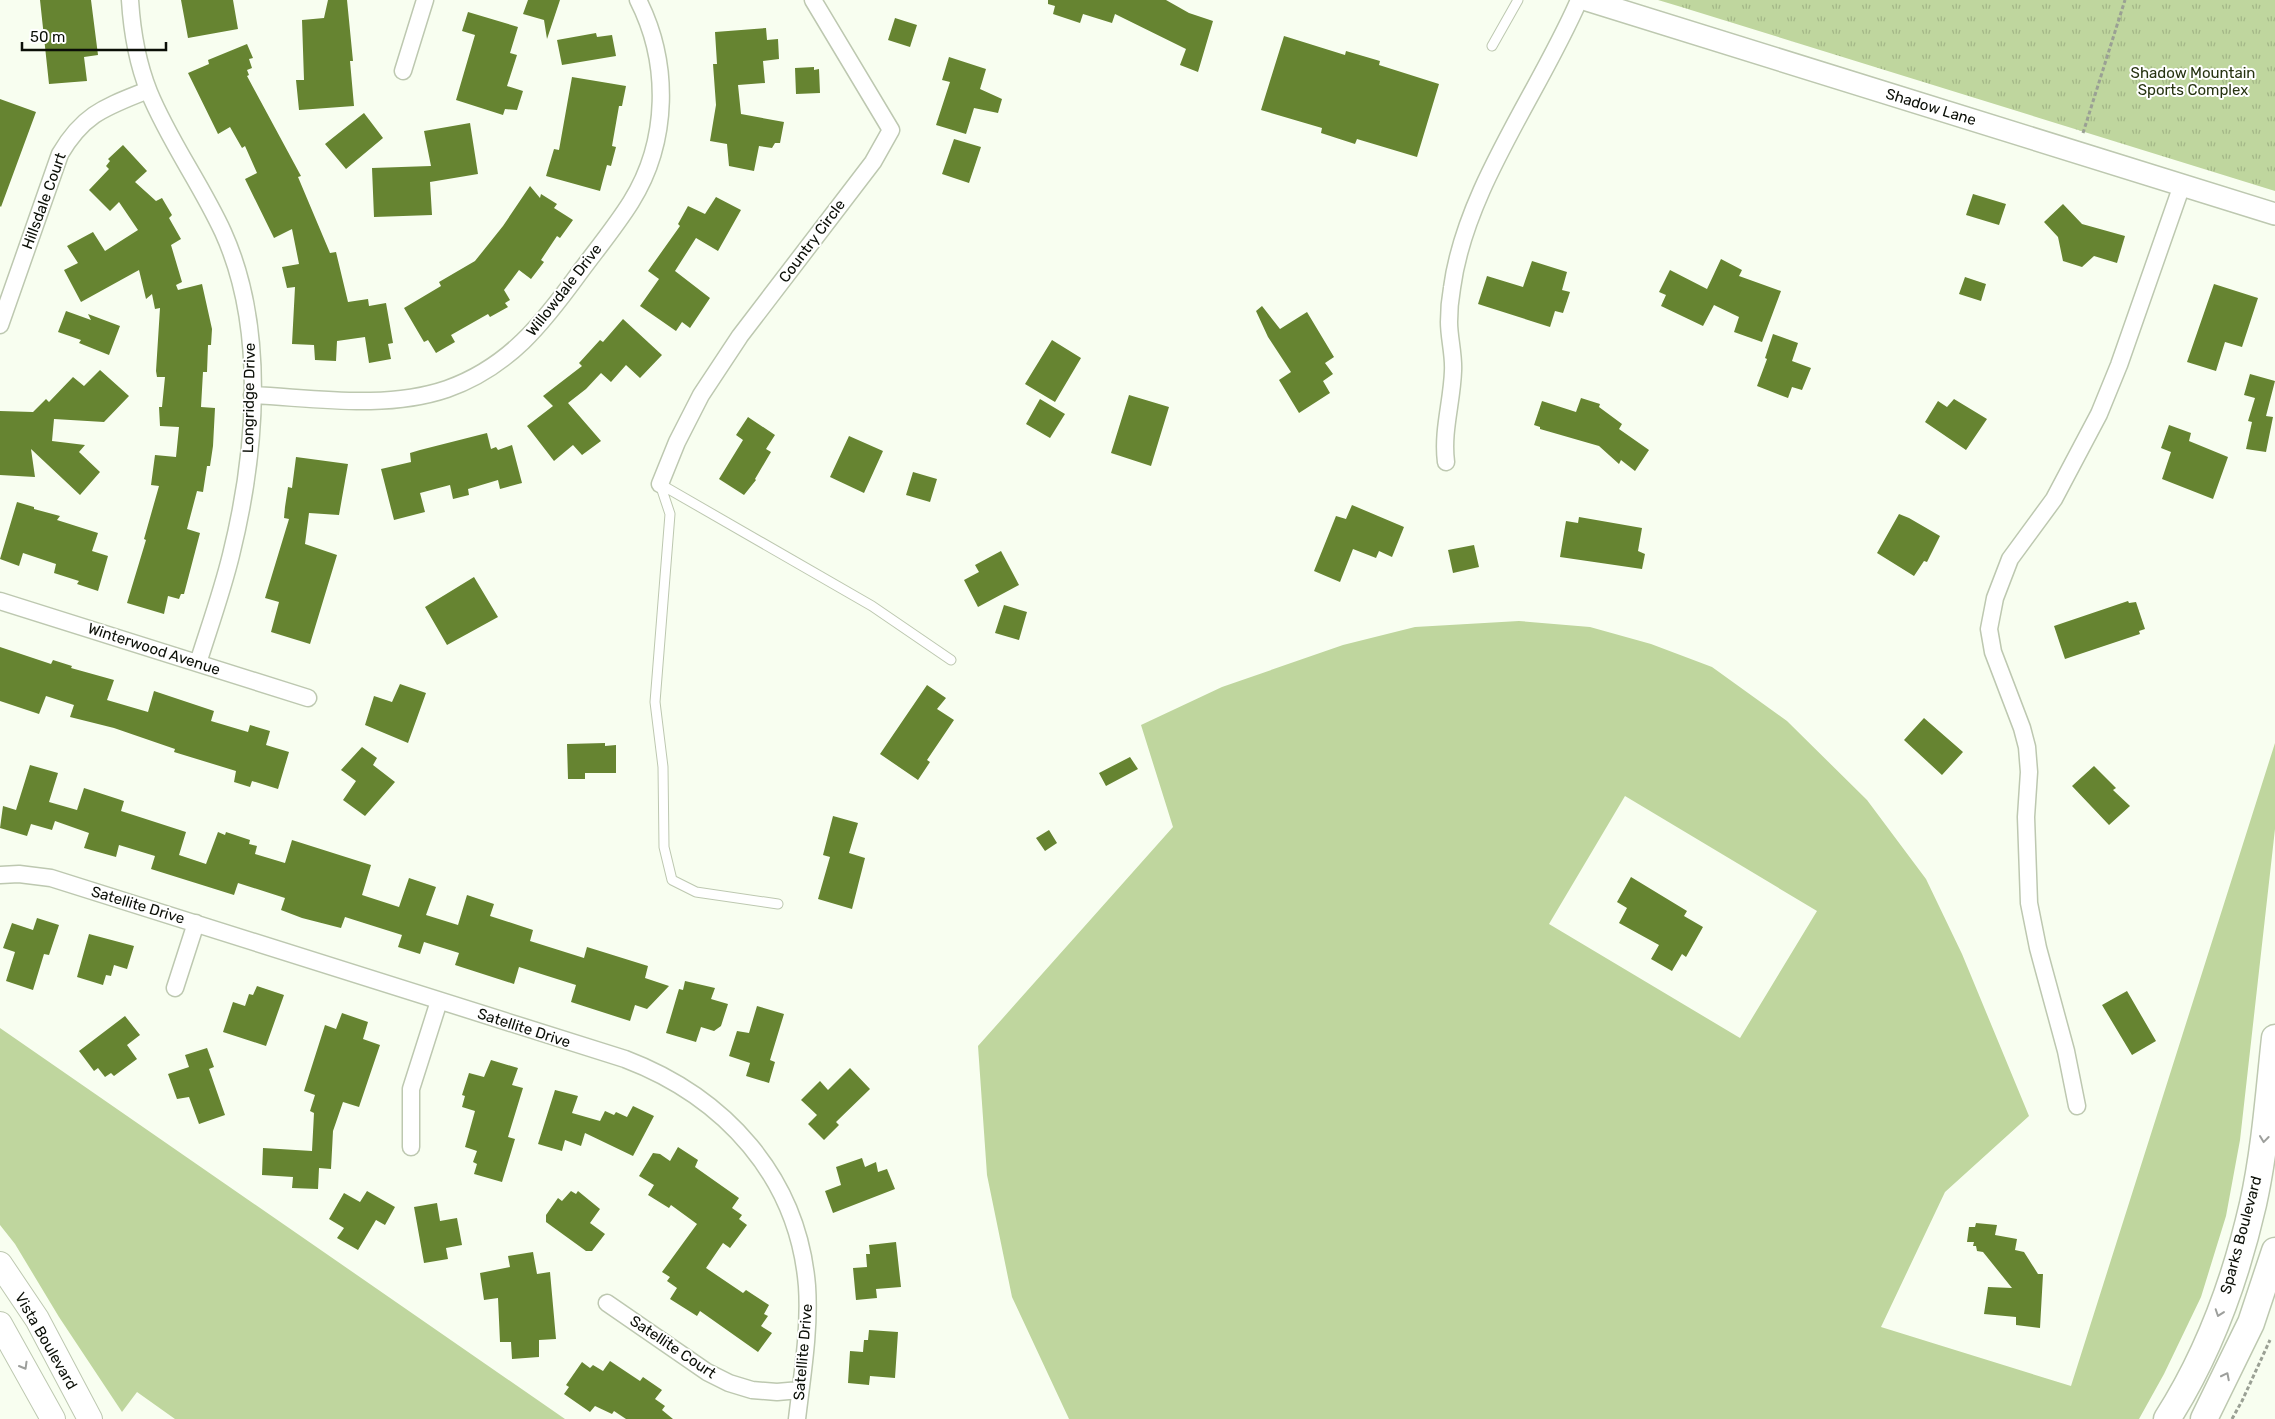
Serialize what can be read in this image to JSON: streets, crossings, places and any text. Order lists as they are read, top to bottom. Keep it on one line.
{"streets":{"main road":["Sparks Boulevard","Vista Boulevard"],"street":["Shadow Lane","Hillsdale Court","Country Circle","Willowdale Drive","Longridge Drive","Winterwood Avenue","Satellite Drive","Satellite Court"]},"crossings":[["Hillsdale Court","Longridge Drive"],["Willowdale Drive","Longridge Drive"],["Longridge Drive","Winterwood Avenue"],["Satellite Drive","Satellite Court"]],"parks":["Shadow Mountain Sports Complex"],"scale_bar":"50 m"}
